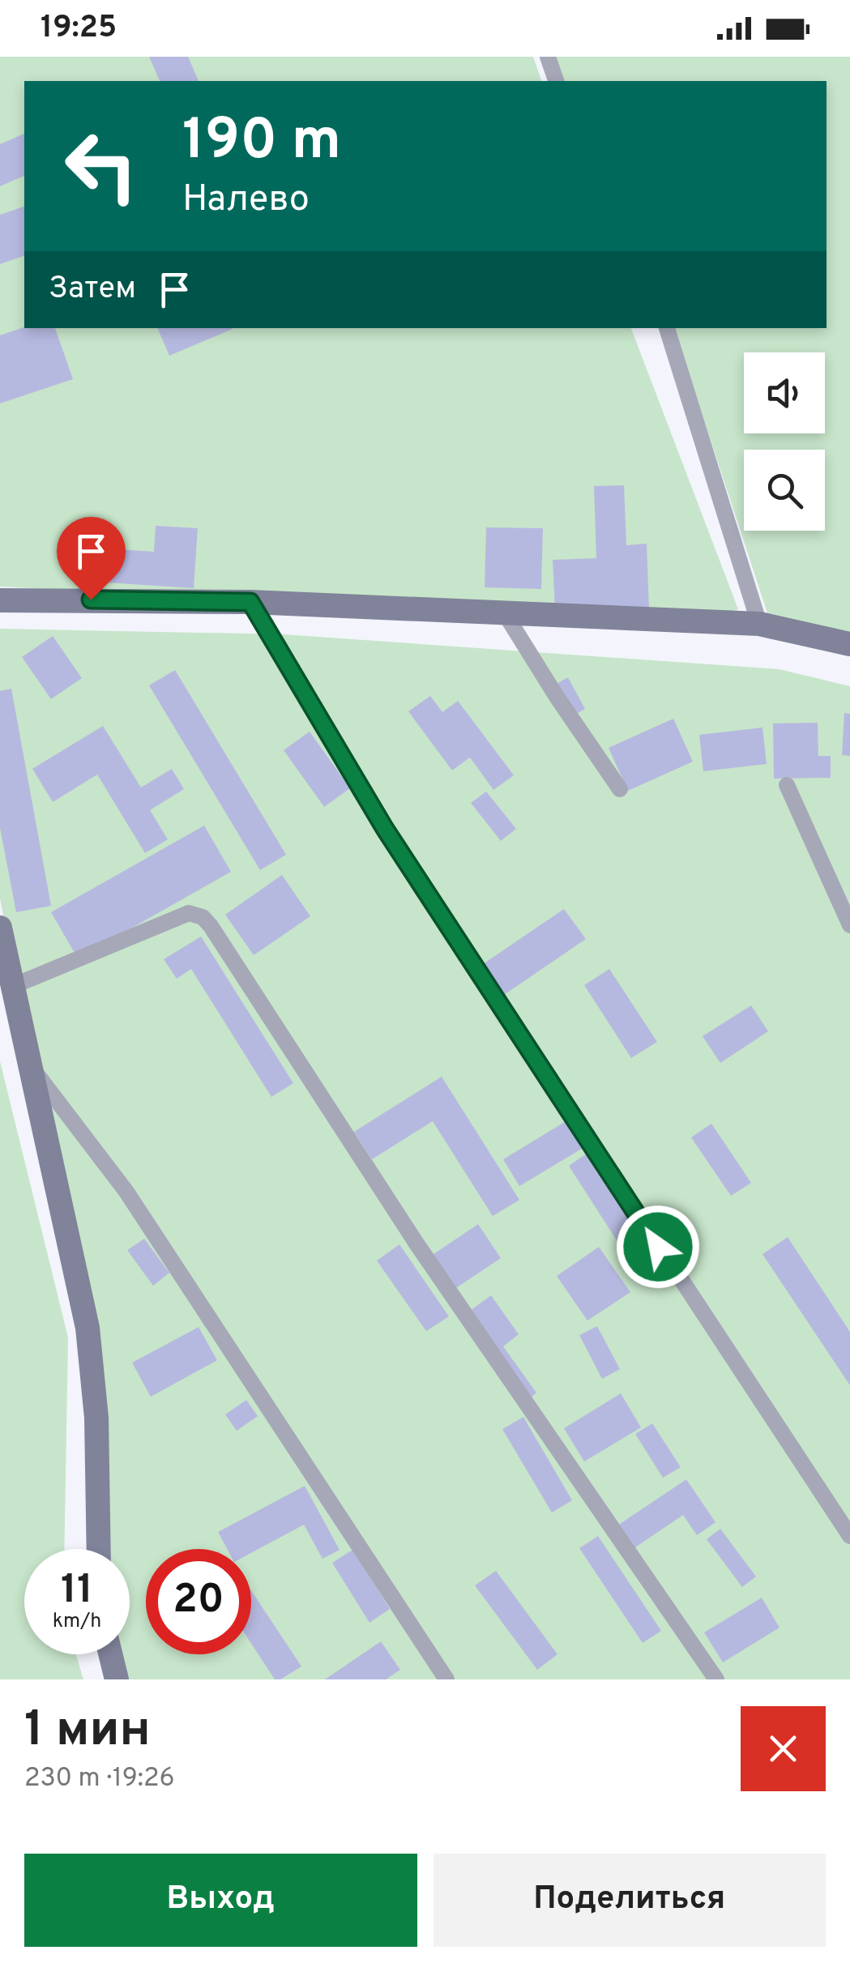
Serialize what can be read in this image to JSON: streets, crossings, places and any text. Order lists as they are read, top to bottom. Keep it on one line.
{"page":{"status":"19:25","turn":["190 m","Налево"],"then":"Затем","speed":"11 km/h","limit":"20","heading":["1 мин","230 m · 19:26"],"buttons":["Выход","Поделиться"]}}
